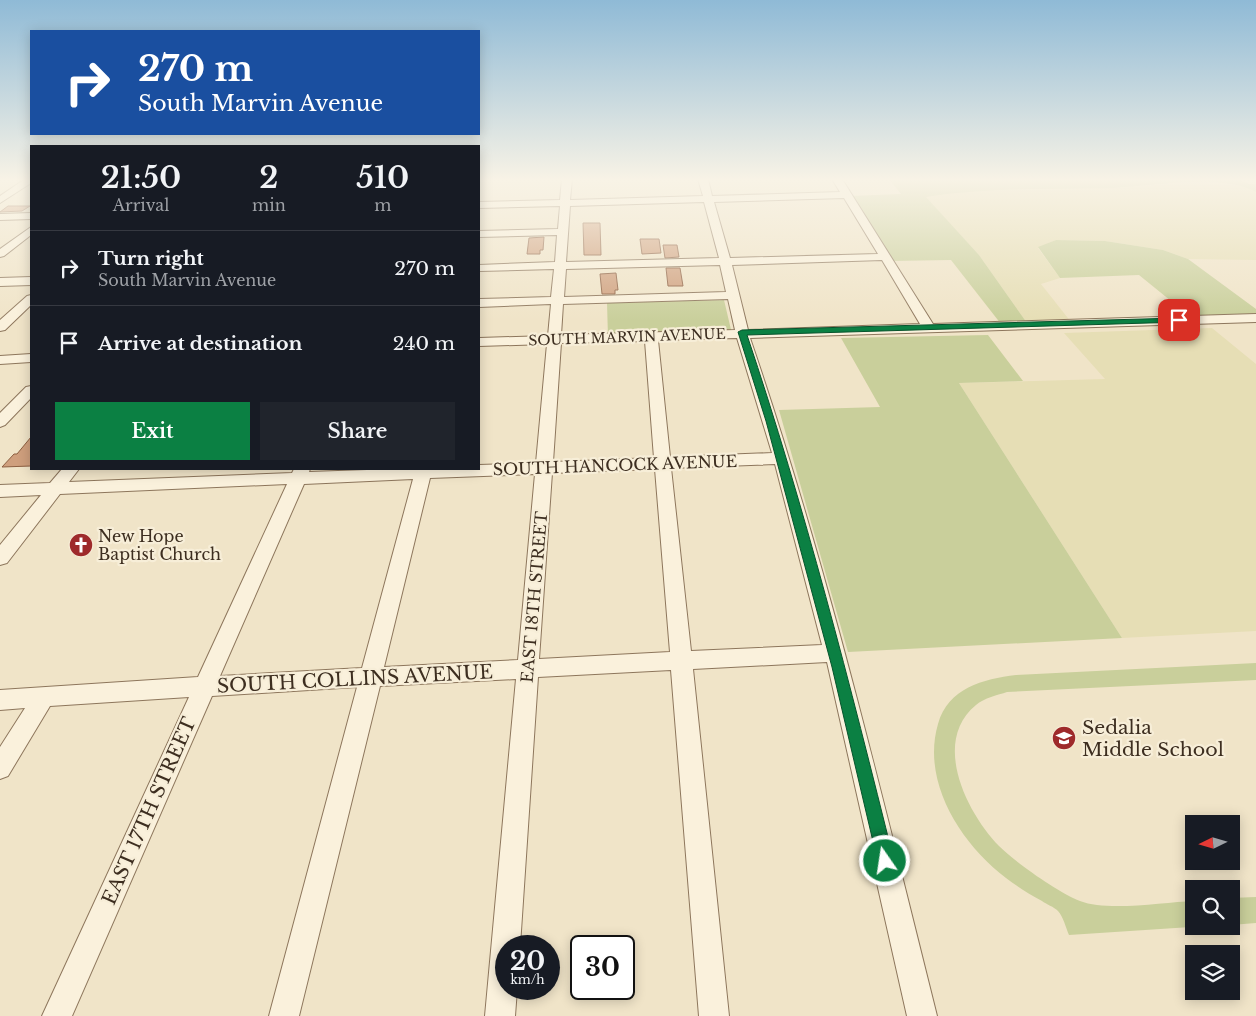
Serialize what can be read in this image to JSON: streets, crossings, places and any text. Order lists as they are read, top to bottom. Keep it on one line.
{"streets":{"street":["SOUTH MARVIN AVENUE","SOUTH HANCOCK AVENUE","EAST 18TH STREET","SOUTH COLLINS AVENUE","EAST 17TH STREET"]},"crossings":[["SOUTH MARVIN AVENUE","EAST 18TH STREET"],["SOUTH HANCOCK AVENUE","EAST 18TH STREET"],["SOUTH HANCOCK AVENUE","EAST 17TH STREET"],["EAST 18TH STREET","SOUTH COLLINS AVENUE"],["SOUTH COLLINS AVENUE","EAST 17TH STREET"]],"places":{"church":["New Hope Baptist Church"],"school or university":["Sedalia Middle School"]},"north":"left","page":{"turn":["270 m","South Marvin Avenue"],"eta":["21:50","Arrival","2","min","510","m"],"list":[{"name":"Turn right","note":"South Marvin Avenue","value":"270 m"},{"name":"Arrive at destination","value":"240 m"}],"buttons":["Exit","Share"],"speed":"20 km/h","limit":"30"}}
